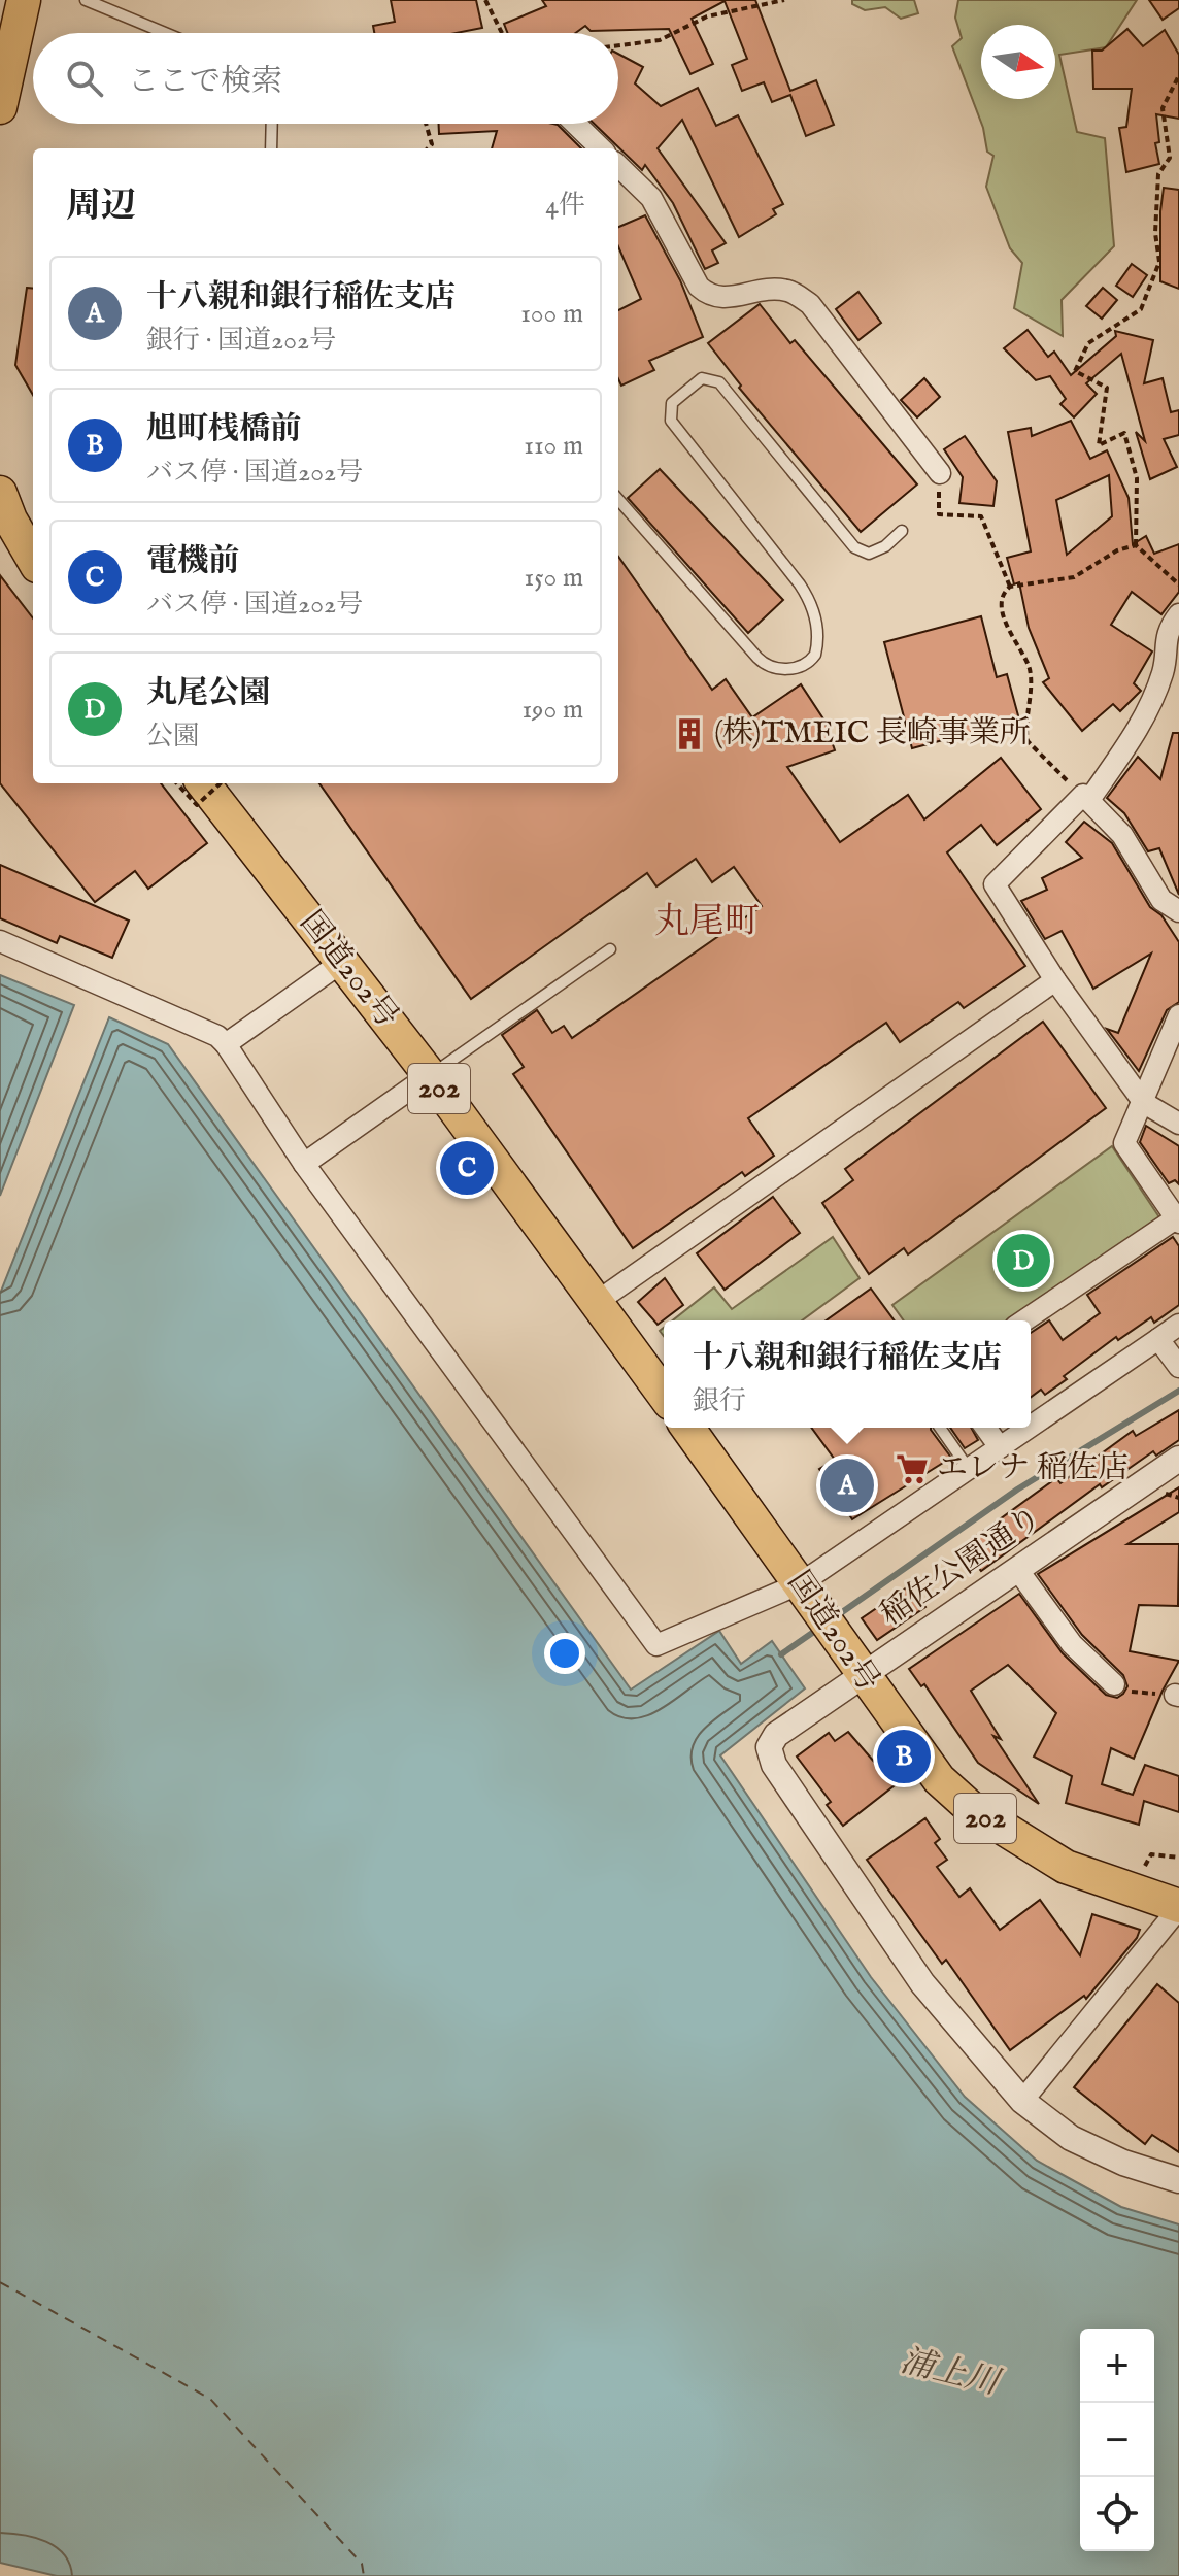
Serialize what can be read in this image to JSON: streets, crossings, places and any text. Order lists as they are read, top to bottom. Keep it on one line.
{"streets":{"highway":["国道202号","202"],"street":["稲佐公園通り"]},"crossings":[["国道202号","稲佐公園通り"]],"districts":["丸尾町"],"water":["浦上川"],"places":{"building":["(株)TMEIC 長崎事業所"],"supermarket":["エレナ 稲佐店"]},"north":"right","page":{"search":"ここで検索","heading":["周辺","4件"],"list":[{"mark":"A","name":"十八親和銀行稲佐支店","note":"銀行 · 国道202号","value":"100 m"},{"mark":"B","name":"旭町桟橋前","note":"バス停 · 国道202号","value":"110 m"},{"mark":"C","name":"電機前","note":"バス停 · 国道202号","value":"150 m"},{"mark":"D","name":"丸尾公園","note":"公園","value":"190 m"}],"pins":["C","D","A","B"],"popup":["十八親和銀行稲佐支店","銀行"],"map_buttons":["+","−"]}}
